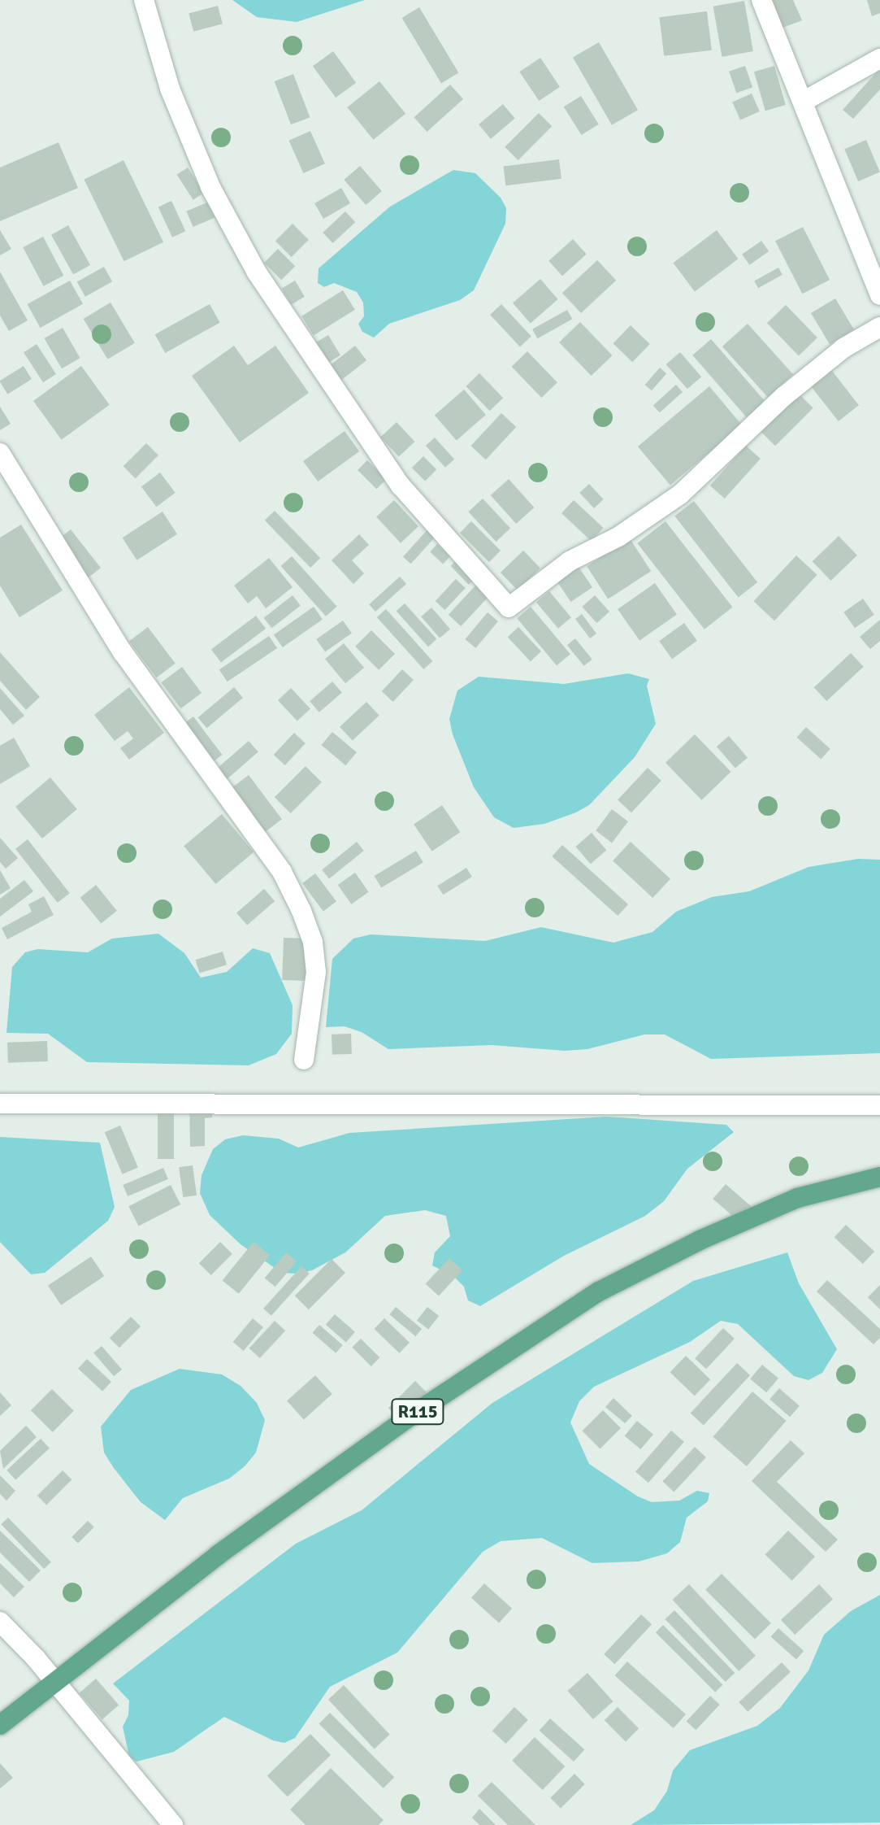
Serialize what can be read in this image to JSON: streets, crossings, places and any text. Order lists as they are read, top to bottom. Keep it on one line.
{"streets":{"main road":["R115"]}}
